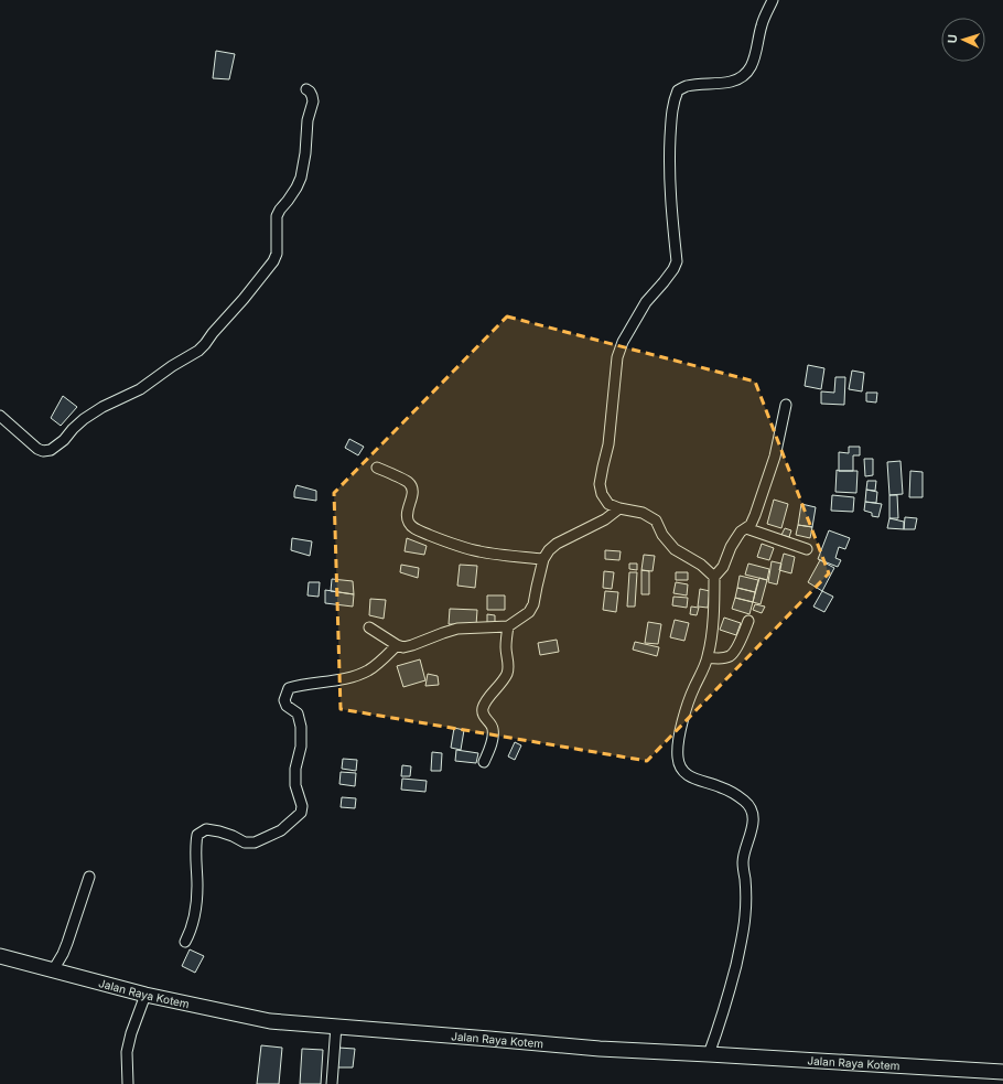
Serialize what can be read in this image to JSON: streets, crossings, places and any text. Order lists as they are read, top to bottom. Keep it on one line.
{"streets":{"street":["Jalan Raya Kotem"]},"north":"left"}
